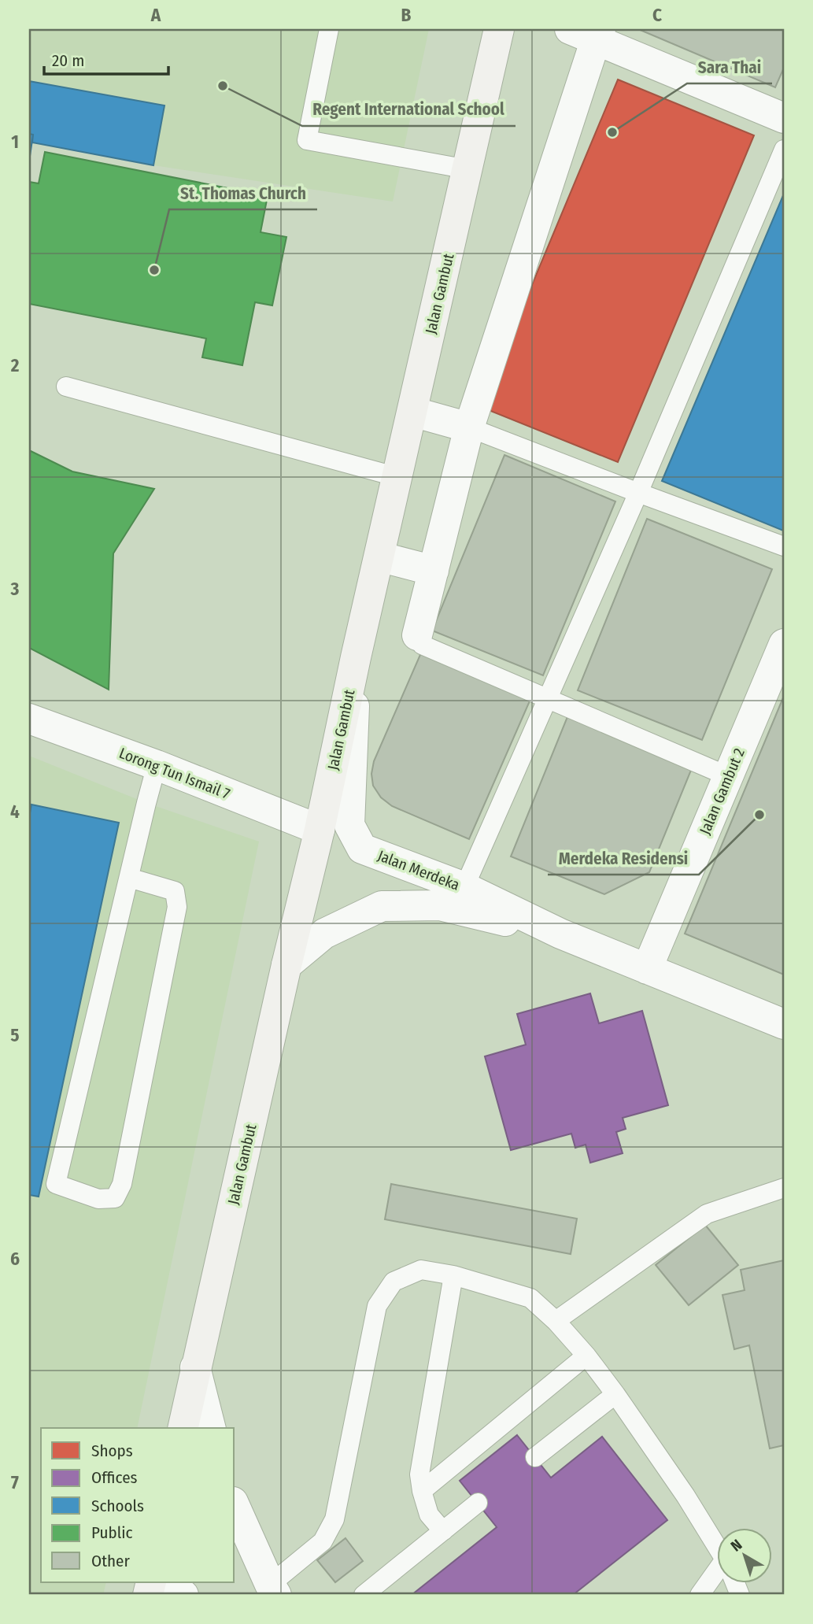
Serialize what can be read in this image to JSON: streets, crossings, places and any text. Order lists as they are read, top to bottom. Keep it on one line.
{"streets":{"street":["Jalan Gambut","Lorong Tun Ismail 7","Jalan Gambut 2","Jalan Merdeka"]},"crossings":[["Jalan Gambut","Lorong Tun Ismail 7"],["Jalan Gambut","Jalan Merdeka"],["Jalan Gambut 2","Jalan Merdeka"]],"places":["Regent International School","Sara Thai","St. Thomas Church","Merdeka Residensi"],"legend":["Shops","Offices","Schools","Public","Other"],"scale_bar":"20 m","north":"top left","grid":{"columns":["A","B","C"],"rows":["1","2","3","4","5","6","7"]}}
